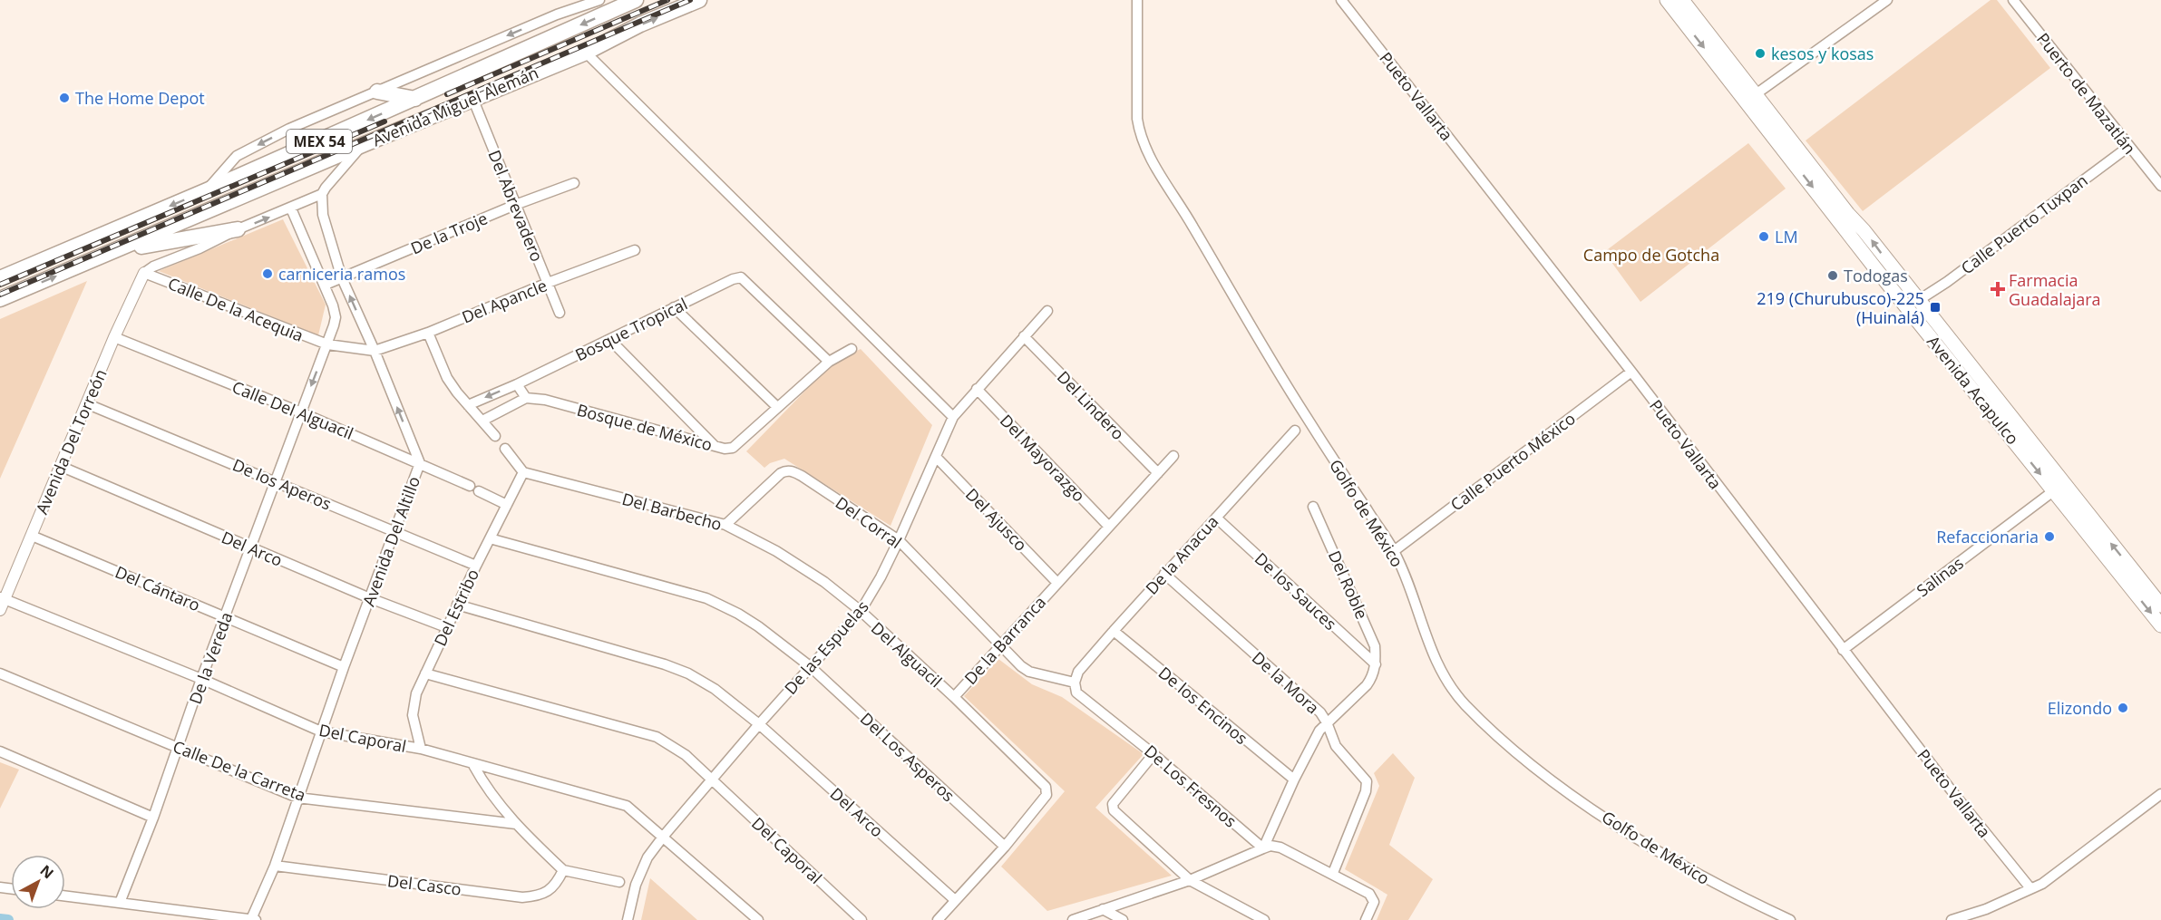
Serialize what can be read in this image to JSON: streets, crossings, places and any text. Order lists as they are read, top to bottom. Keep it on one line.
{"streets":{"highway":["Avenida Miguel Alemán","MEX 54"],"main road":["Avenida Acapulco"],"street":["Puerto de Mazatlán","Pueto Vallarta","Del Abrevadero","Calle Puerto Tuxpan","De la Troje","Del Apancle","Calle De la Acequia","Bosque Tropical","Del Lindero","Calle Del Alguacil","Bosque de México","Avenida Del Torreón","Del Mayorazgo","Calle Puerto México","De los Aperos","Del Barbecho","Golfo de México","Del Ajusco","Del Corral","Avenida Del Altillo","Del Arco","De la Anacua","Salinas","Del Roble","Del Cántaro","De los Sauces","Del Estribo","De la Barranca","De las Espuelas","Del Alguacil","De la Vereda","De la Mora","De los Encinos","Del Caporal","Del Los Asperos","Calle De la Carreta","De Los Fresnos","Del Casco"]},"crossings":[["Puerto de Mazatlán","Calle Puerto Tuxpan"],["Pueto Vallarta","Calle Puerto México"],["Pueto Vallarta","Salinas"],["Avenida Miguel Alemán","Del Abrevadero"],["Del Abrevadero","De la Troje"],["Del Abrevadero","Del Apancle"],["Calle Puerto Tuxpan","Avenida Acapulco"],["De la Troje","Avenida Del Altillo"],["De la Troje","De la Vereda"],["Del Apancle","Calle De la Acequia"],["Del Apancle","Avenida Del Altillo"],["Calle De la Acequia","Avenida Del Torreón"],["Calle De la Acequia","Avenida Del Altillo"],["Calle De la Acequia","De la Vereda"],["Bosque Tropical","Bosque de México"],["Avenida Acapulco","Salinas"],["Del Lindero","De la Barranca"],["Del Lindero","De las Espuelas"],["Calle Del Alguacil","Avenida Del Torreón"],["Calle Del Alguacil","Avenida Del Altillo"],["Calle Del Alguacil","De la Vereda"],["Avenida Del Torreón","De los Aperos"],["Avenida Del Torreón","Del Arco"],["Avenida Del Torreón","Del Cántaro"],["Avenida Del Torreón","Del Caporal"],["Del Mayorazgo","De la Barranca"],["Del Mayorazgo","De las Espuelas"],["Calle Puerto México","Golfo de México"],["De los Aperos","Avenida Del Altillo"],["De los Aperos","Del Estribo"],["De los Aperos","De la Vereda"],["Del Barbecho","Del Corral"],["Del Barbecho","Del Estribo"],["Del Barbecho","De las Espuelas"],["Del Barbecho","Del Alguacil"],["Del Ajusco","De la Barranca"],["Del Ajusco","De las Espuelas"],["Del Corral","De la Barranca"],["Del Corral","De las Espuelas"],["Avenida Del Altillo","Del Arco"],["Avenida Del Altillo","Del Cántaro"],["Avenida Del Altillo","Del Caporal"],["Avenida Del Altillo","Calle De la Carreta"],["Avenida Del Altillo","Del Casco"],["Del Arco","Del Estribo"],["Del Arco","De la Barranca"],["Del Arco","De las Espuelas"],["Del Arco","De la Vereda"],["De la Anacua","De los Sauces"],["De la Anacua","De la Mora"],["De la Anacua","De los Encinos"],["De la Anacua","De Los Fresnos"],["Del Roble","De los Sauces"],["Del Cántaro","De la Vereda"],["Del Estribo","Del Caporal"],["De la Barranca","Del Alguacil"],["De la Barranca","Del Los Asperos"],["De las Espuelas","Del Alguacil"],["De las Espuelas","Del Caporal"],["De las Espuelas","Del Los Asperos"],["De la Vereda","Del Caporal"],["De la Vereda","Calle De la Carreta"]],"parks":["Campo de Gotcha"],"places":{"other":["kesos y kosas","The Home Depot","LM","carniceria ramos","Todogas","Refaccionaria","Elizondo"],"health":["Farmacia Guadalajara"],"transit":["219 (Churubusco)-225 (Huinalá)"]},"north":"top right"}
